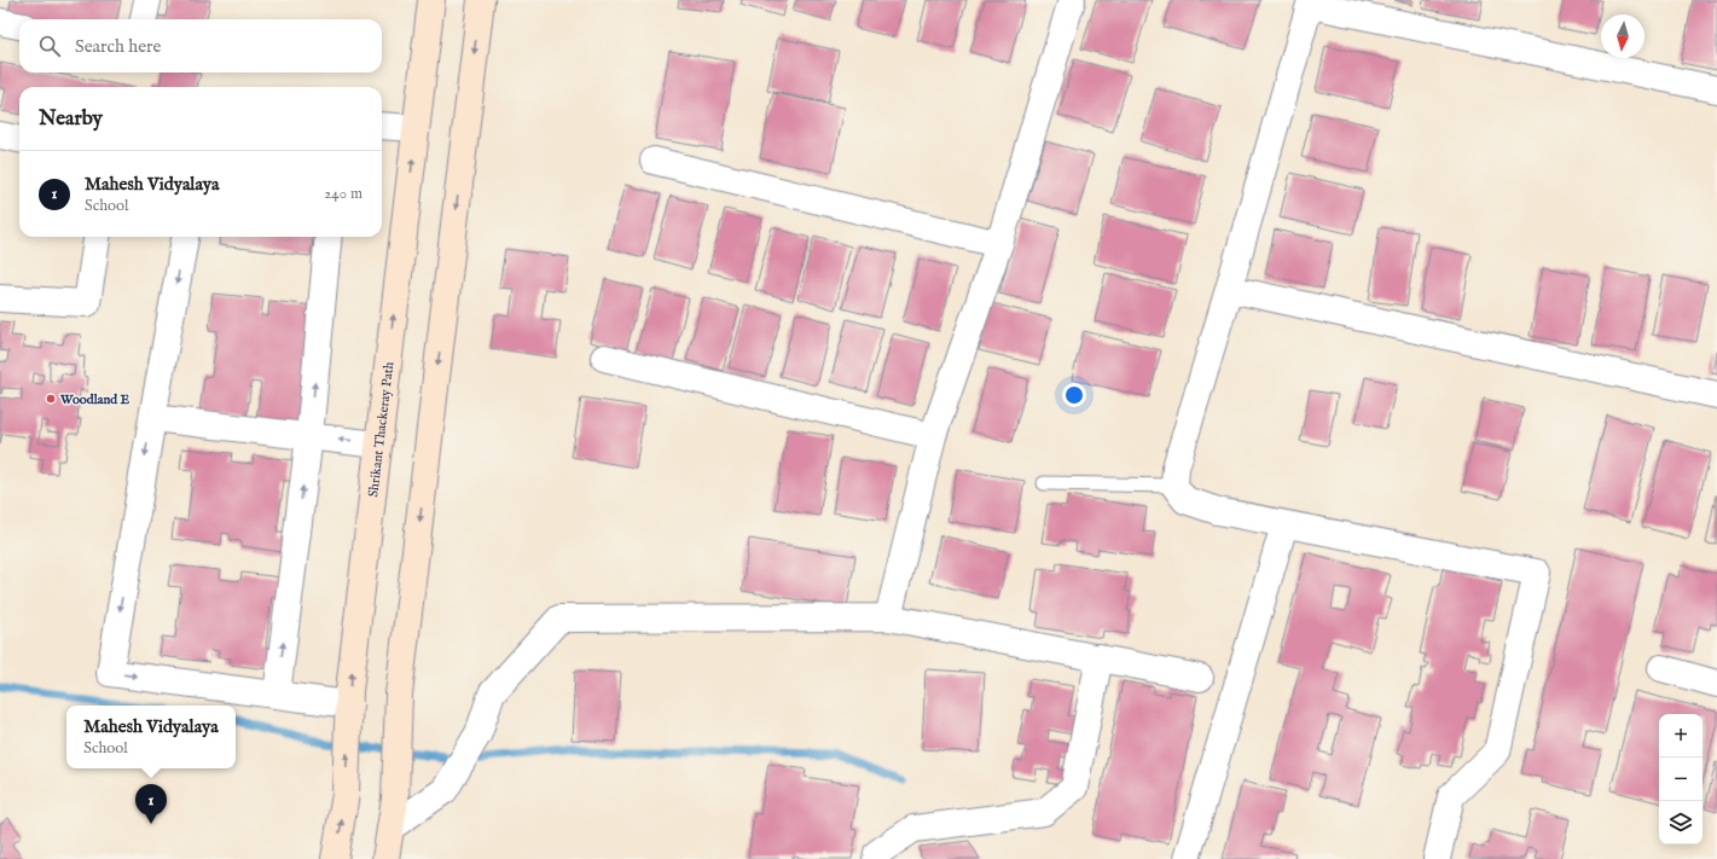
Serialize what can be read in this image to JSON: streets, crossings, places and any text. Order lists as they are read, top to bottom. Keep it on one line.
{"streets":{"street":["Shrikant Thackeray Path"]},"places":["Woodland E"],"north":"bottom","page":{"search":"Search here","heading":"Nearby","list":[{"mark":"1","name":"Mahesh Vidyalaya","note":"School","value":"240 m"}],"popup":["Mahesh Vidyalaya","School"],"map_buttons":["+","−"],"pins":"1"}}
